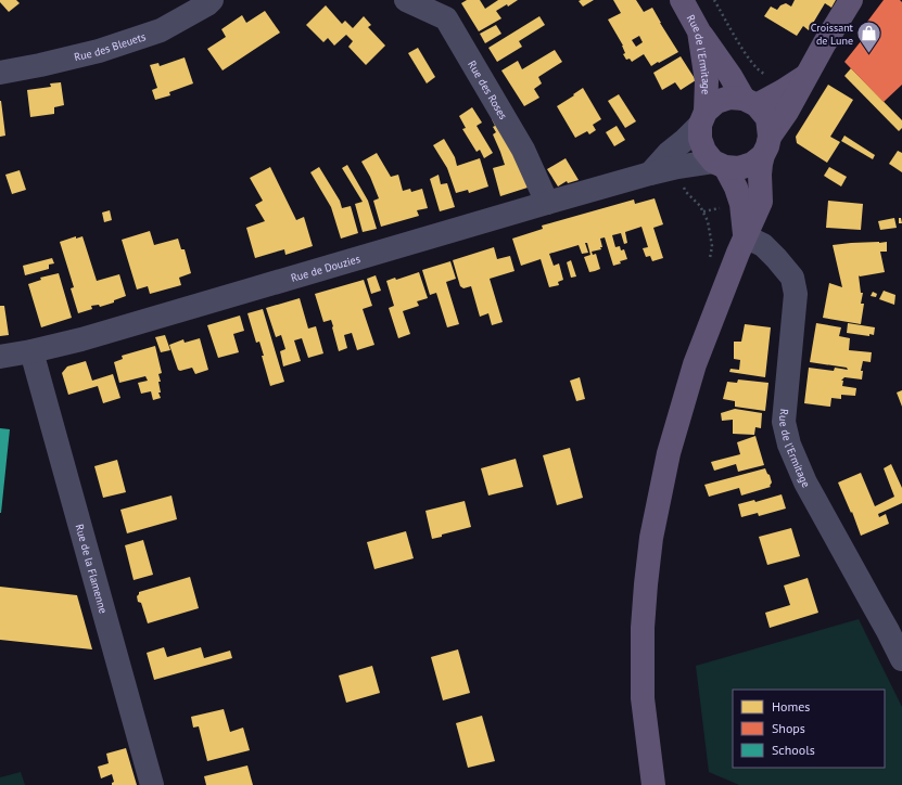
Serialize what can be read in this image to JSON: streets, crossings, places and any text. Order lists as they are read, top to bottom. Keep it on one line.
{"streets":{"main road":["Rue de l'Ermitage"],"street":["Rue des Bleuets","Rue des Roses","Rue de Douzies","Rue de la Flamenne"]},"crossings":[["Rue de l'Ermitage","Rue de Douzies"],["Rue des Roses","Rue de Douzies"],["Rue de Douzies","Rue de la Flamenne"]],"places":{"shop":["Croissant de Lune"]},"legend":["Homes","Shops","Schools"]}
